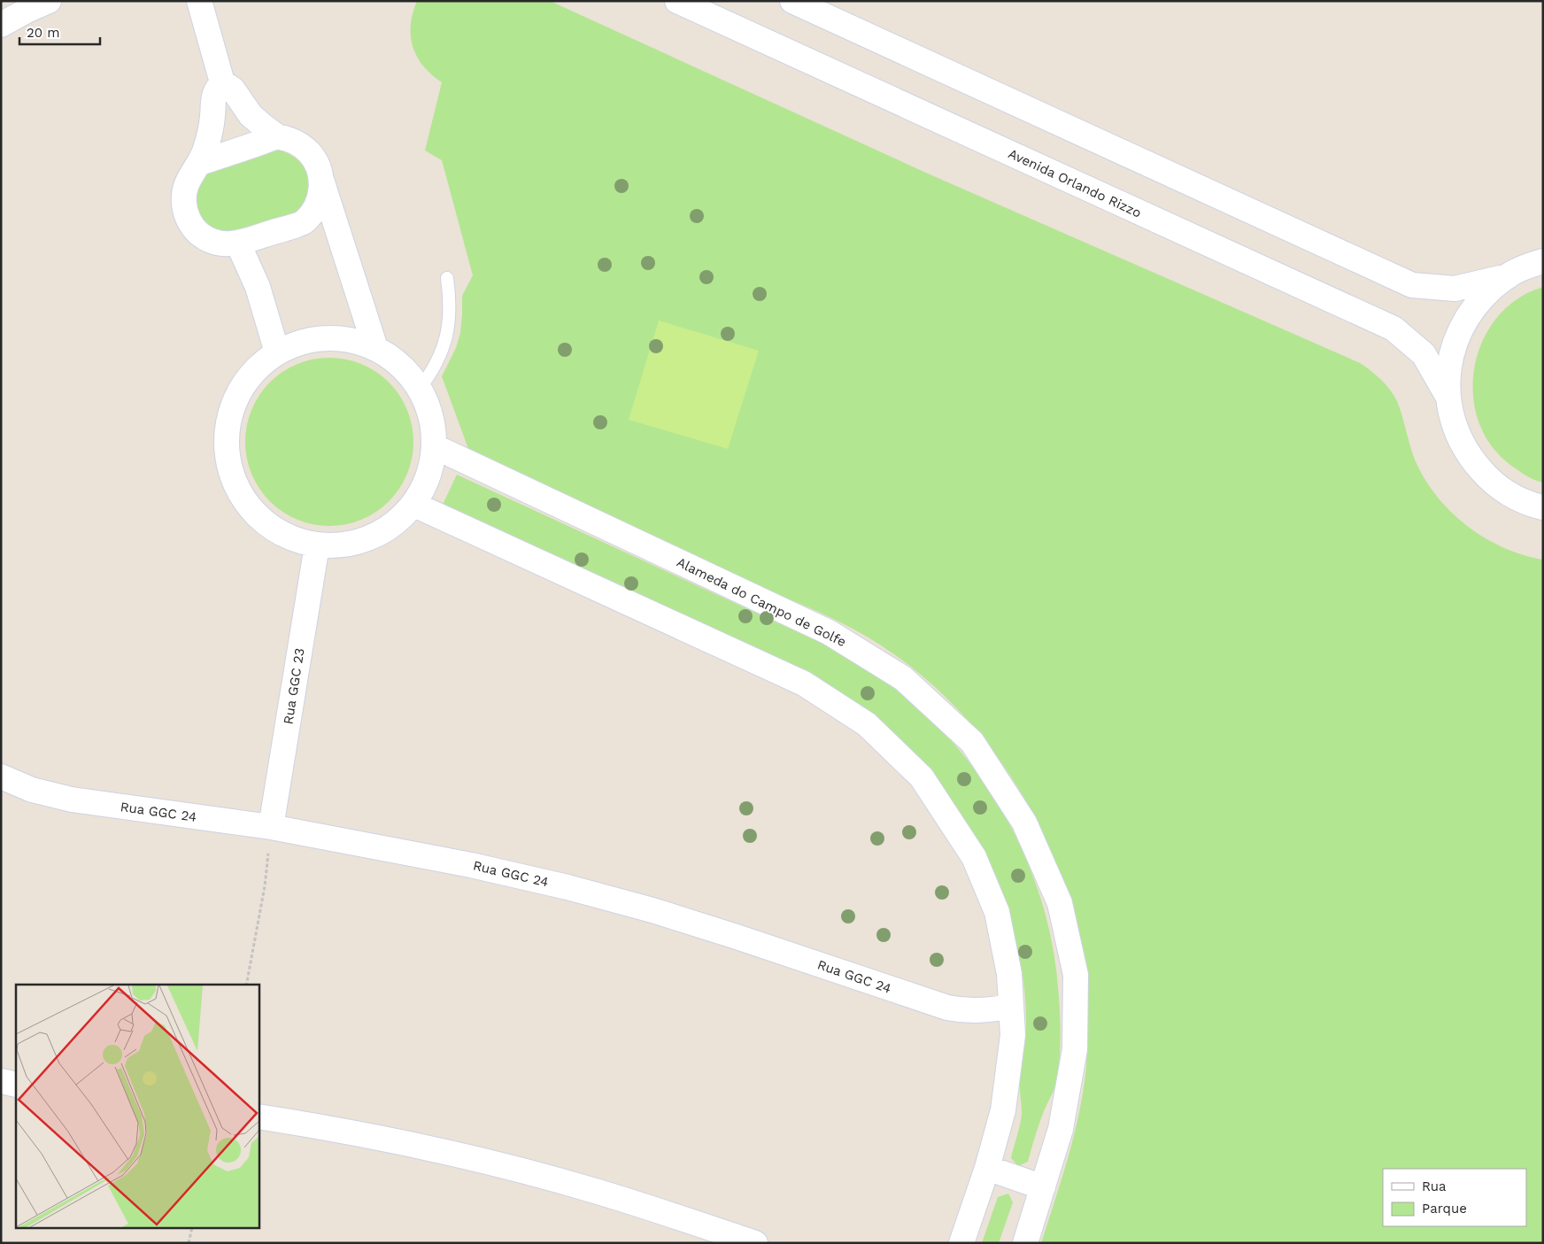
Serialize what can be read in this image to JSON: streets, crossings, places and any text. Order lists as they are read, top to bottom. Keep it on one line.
{"streets":{"street":["Avenida Orlando Rizzo","Alameda do Campo de Golfe","Rua GGC 23","Rua GGC 24"]},"crossings":[["Rua GGC 23","Rua GGC 24"]],"legend":["Rua","Parque"],"scale_bar":"20 m"}
